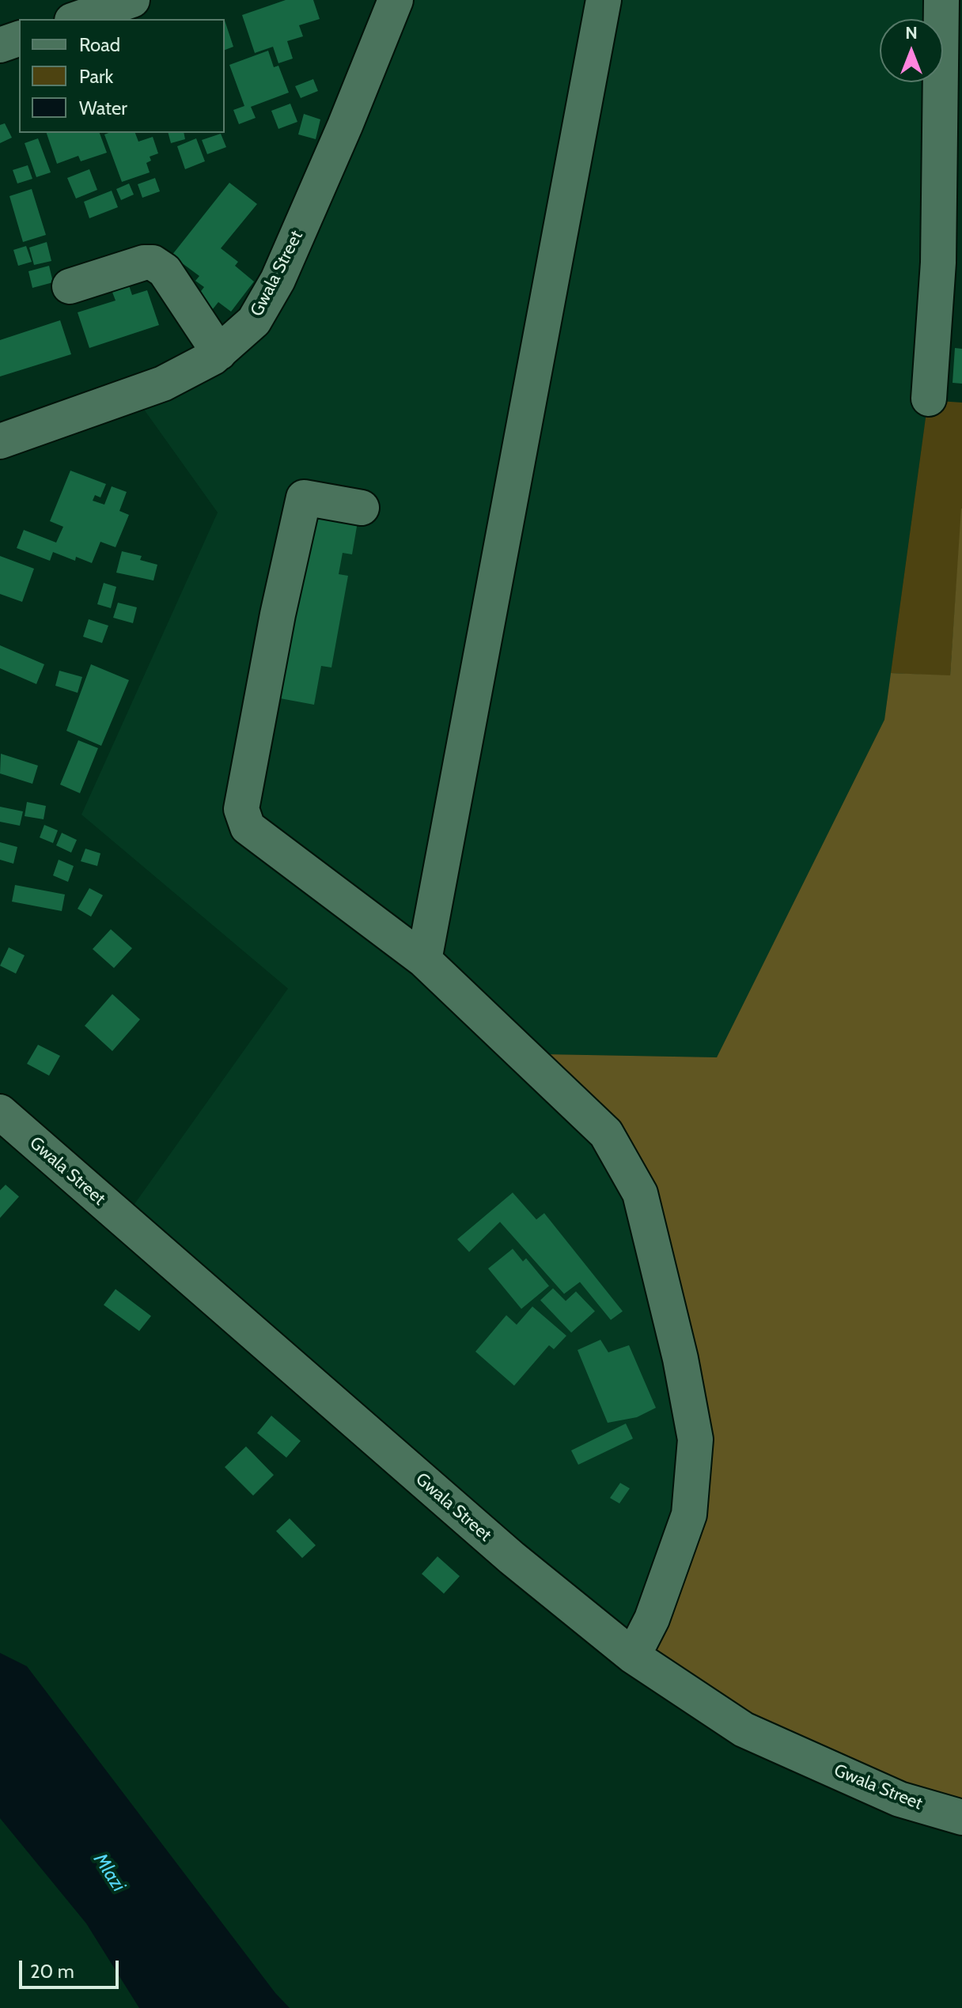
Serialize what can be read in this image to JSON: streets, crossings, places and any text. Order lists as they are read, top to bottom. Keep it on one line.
{"streets":{"street":["Gwala Street"]},"water":["Mlazi"],"legend":["Road","Park","Water"],"scale_bar":"20 m","north":"top"}
